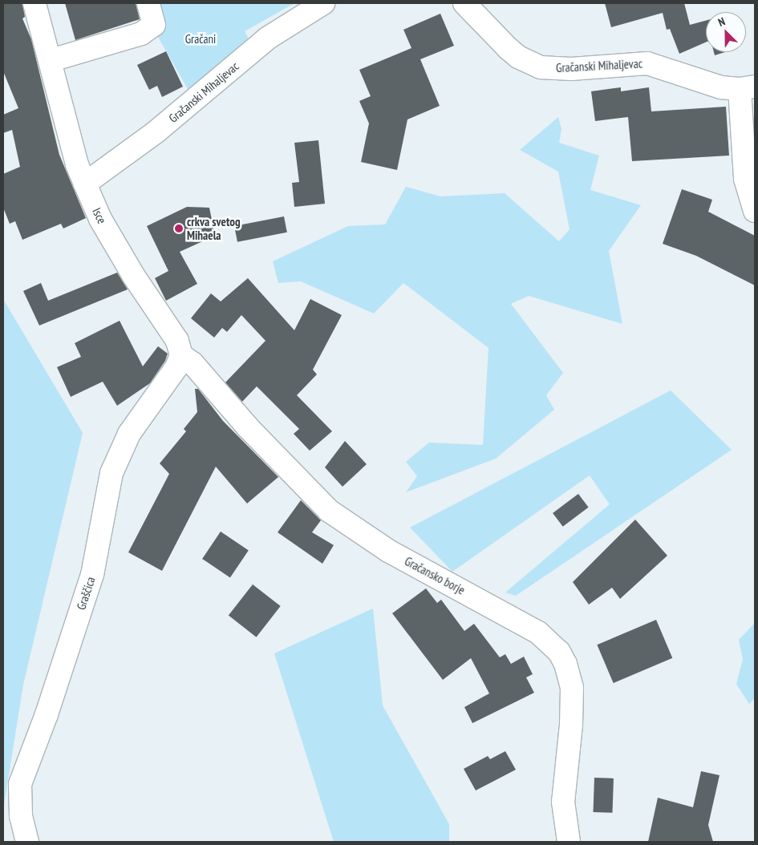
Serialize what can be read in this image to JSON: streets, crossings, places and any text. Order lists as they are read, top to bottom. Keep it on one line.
{"streets":{"street":["Gračanski Mihaljevac","Isce","Gračansko borje","Graščica"]},"crossings":[["Gračanski Mihaljevac","Isce"],["Isce","Gračansko borje"],["Isce","Graščica"],["Gračansko borje","Graščica"]],"parks":["Gračani"],"places":["crkva svetog Mihaela"],"north":"top left"}
